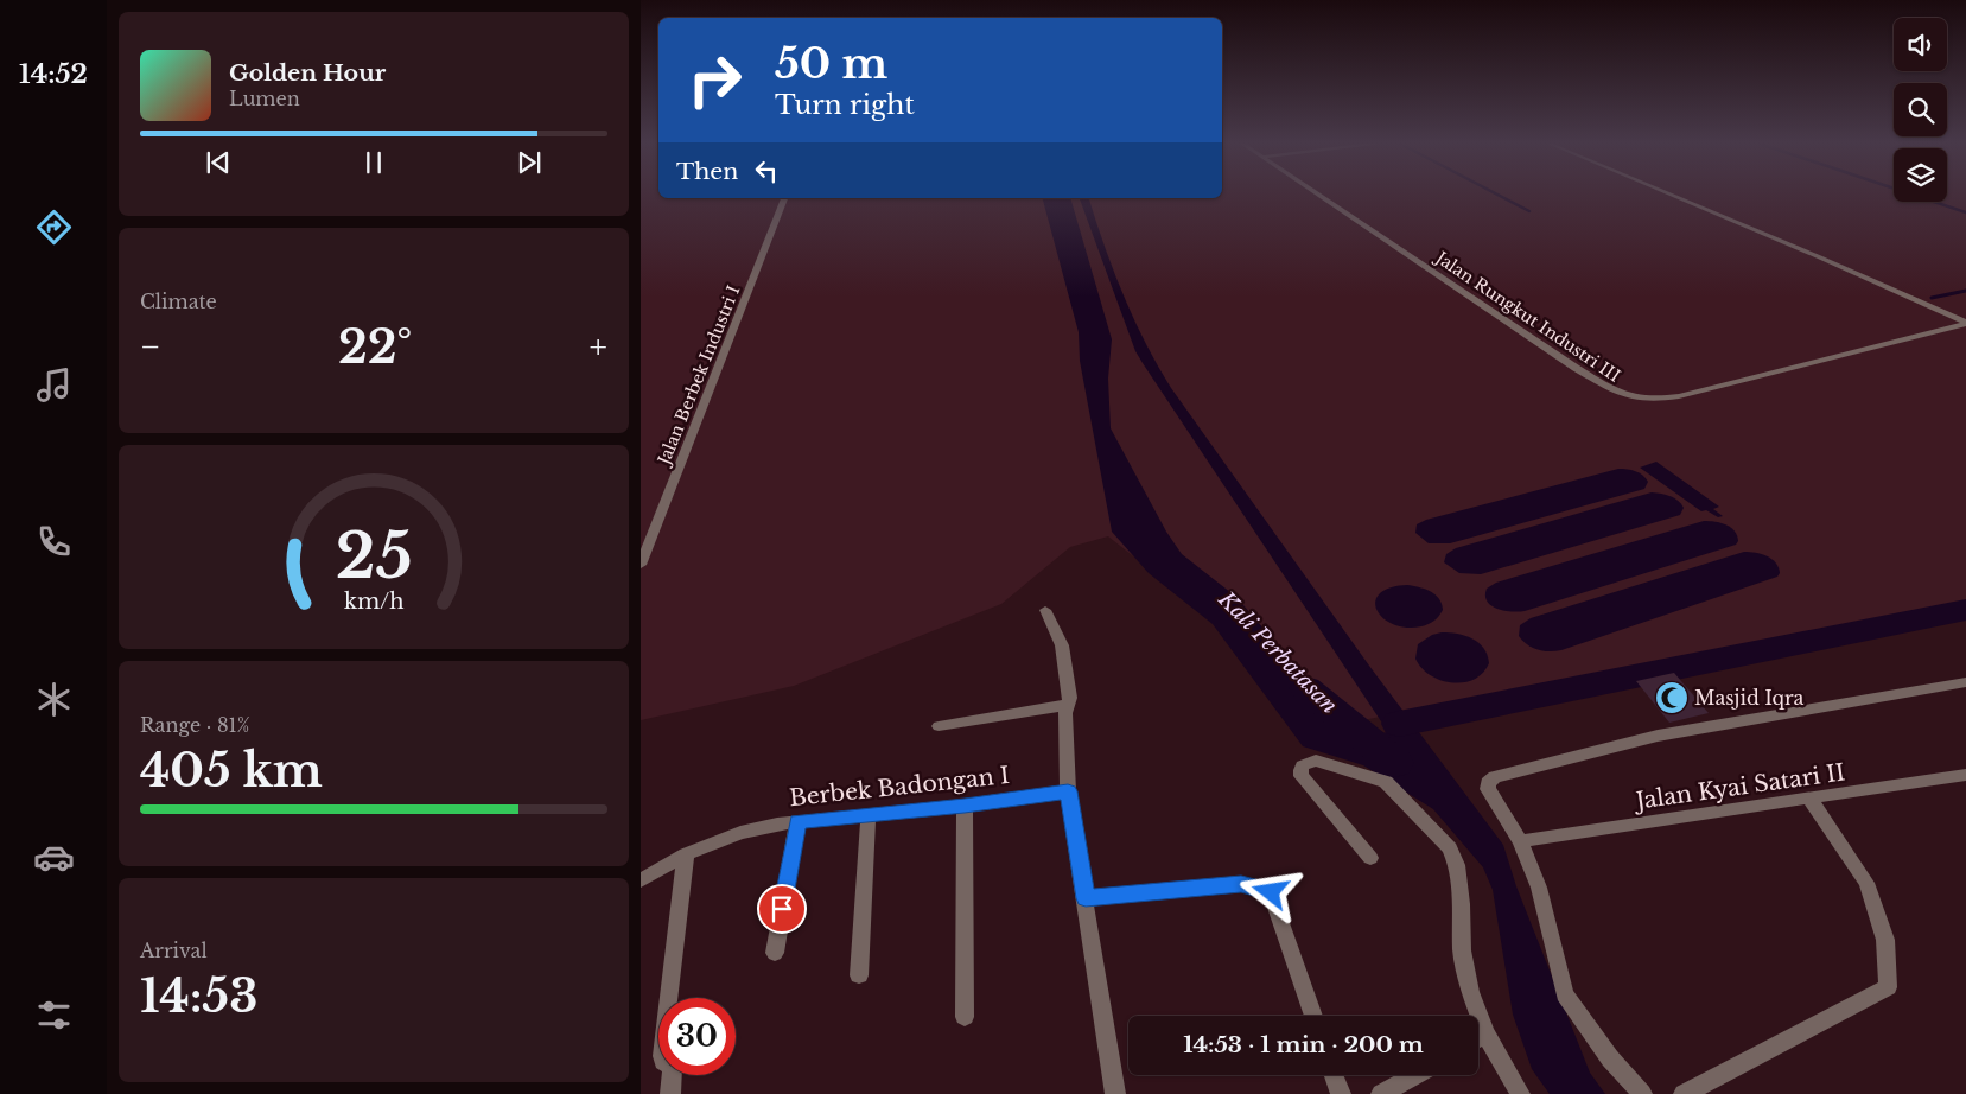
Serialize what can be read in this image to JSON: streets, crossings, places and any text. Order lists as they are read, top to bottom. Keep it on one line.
{"streets":{"street":["Jalan Rungkut Industri III","Jalan Berbek Industri I","Berbek Badongan I","Jalan Kyai Satari II"]},"water":["Kali Perbatasan"],"places":{"mosque":["Masjid Iqra"]},"page":{"tabs":"14:52","turn":["50 m","Turn right"],"song":["Golden Hour","Lumen"],"then":"Then","tile":["Climate",["Range · 81%","405 km"],["Arrival","14:53"]],"heat":["−","22°","+"],"limit":"30","trip":"14:53 · 1 min · 200 m","gauge":["25","km/h"]}}
